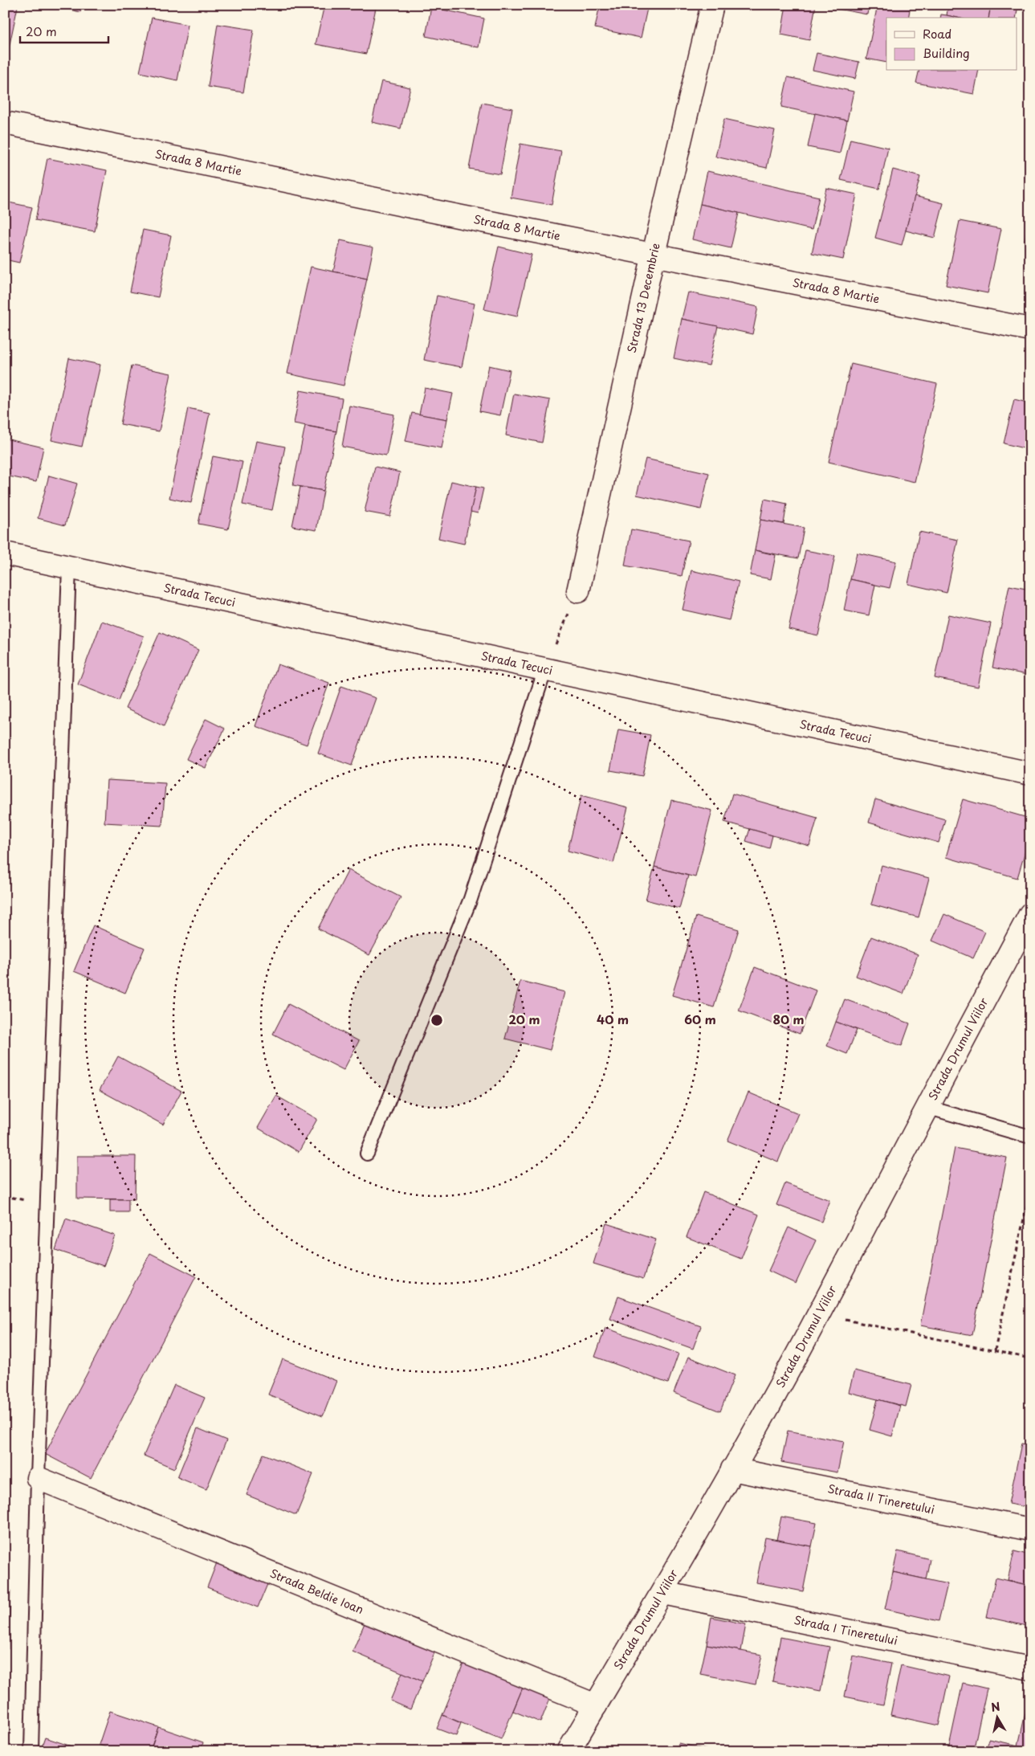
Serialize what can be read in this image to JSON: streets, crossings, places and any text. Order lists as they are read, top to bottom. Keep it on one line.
{"streets":{"street":["Strada 8 Martie","Strada 13 Decembrie","Strada Tecuci","Strada Drumul Viilor","Strada II Tineretului","Strada Beldie Ioan","Strada I Tineretului"]},"crossings":[["Strada 8 Martie","Strada 13 Decembrie"],["Strada Drumul Viilor","Strada II Tineretului"],["Strada Drumul Viilor","Strada Beldie Ioan"],["Strada Drumul Viilor","Strada I Tineretului"]],"legend":["Road","Building"],"scale_bar":"20 m","north":"top","rings":["20 m","40 m","60 m","80 m"]}
